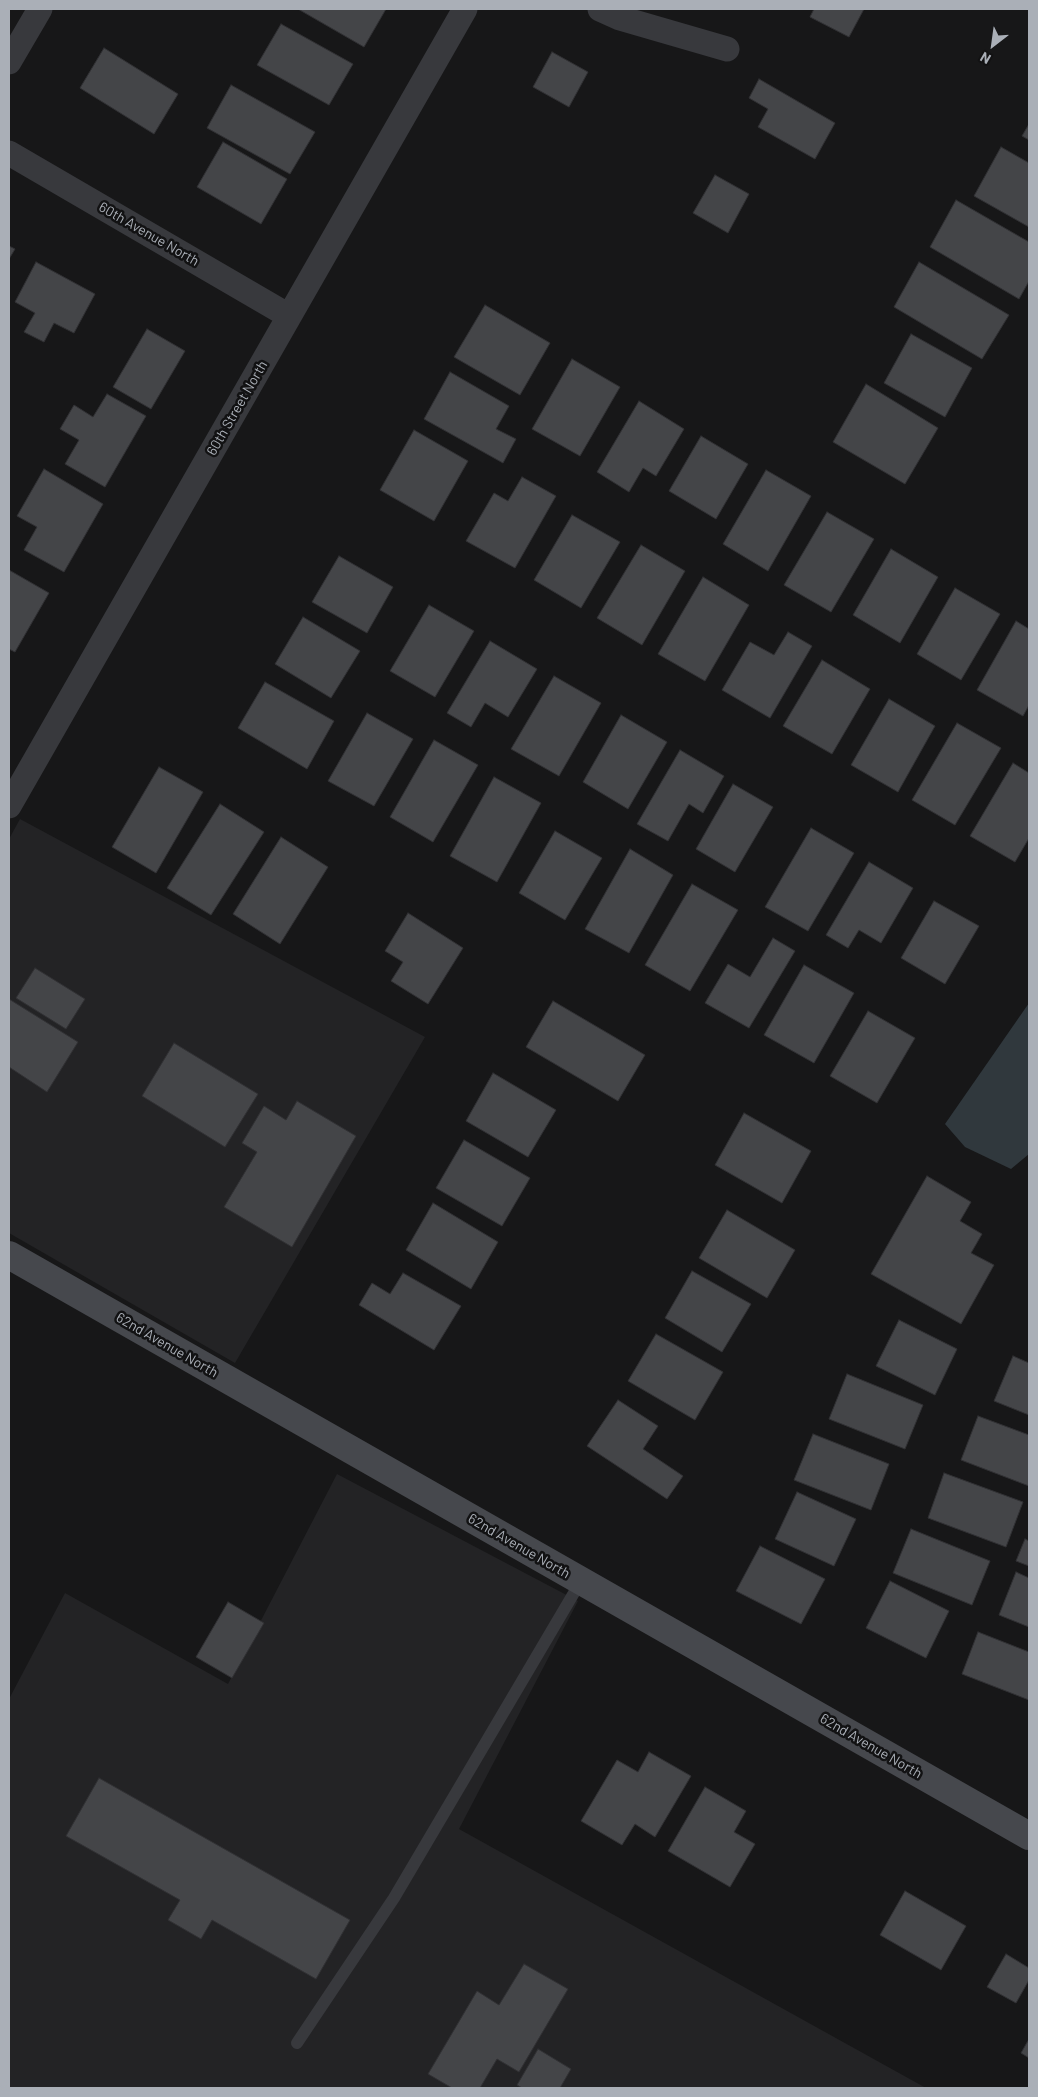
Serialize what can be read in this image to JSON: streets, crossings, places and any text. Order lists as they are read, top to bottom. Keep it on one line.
{"streets":{"street":["60th Avenue North","60th Street North","62nd Avenue North"]},"crossings":[["60th Avenue North","60th Street North"]],"north":"bottom left"}
